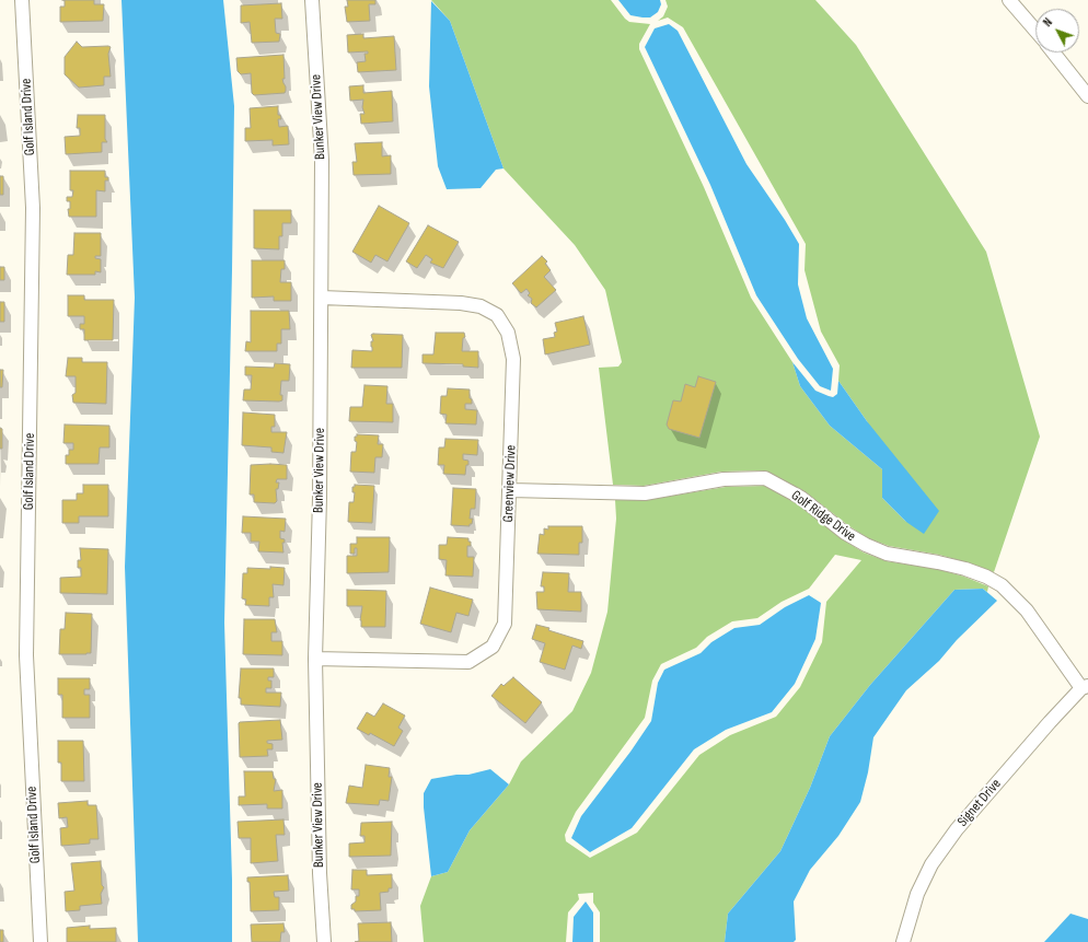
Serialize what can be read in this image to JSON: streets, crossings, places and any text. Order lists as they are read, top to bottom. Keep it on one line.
{"streets":{"street":["Golf Island Drive","Bunker View Drive","Greenview Drive","Golf Ridge Drive","Signet Drive"]},"crossings":[["Bunker View Drive","Greenview Drive"],["Greenview Drive","Golf Ridge Drive"],["Golf Ridge Drive","Signet Drive"]],"north":"top left"}
